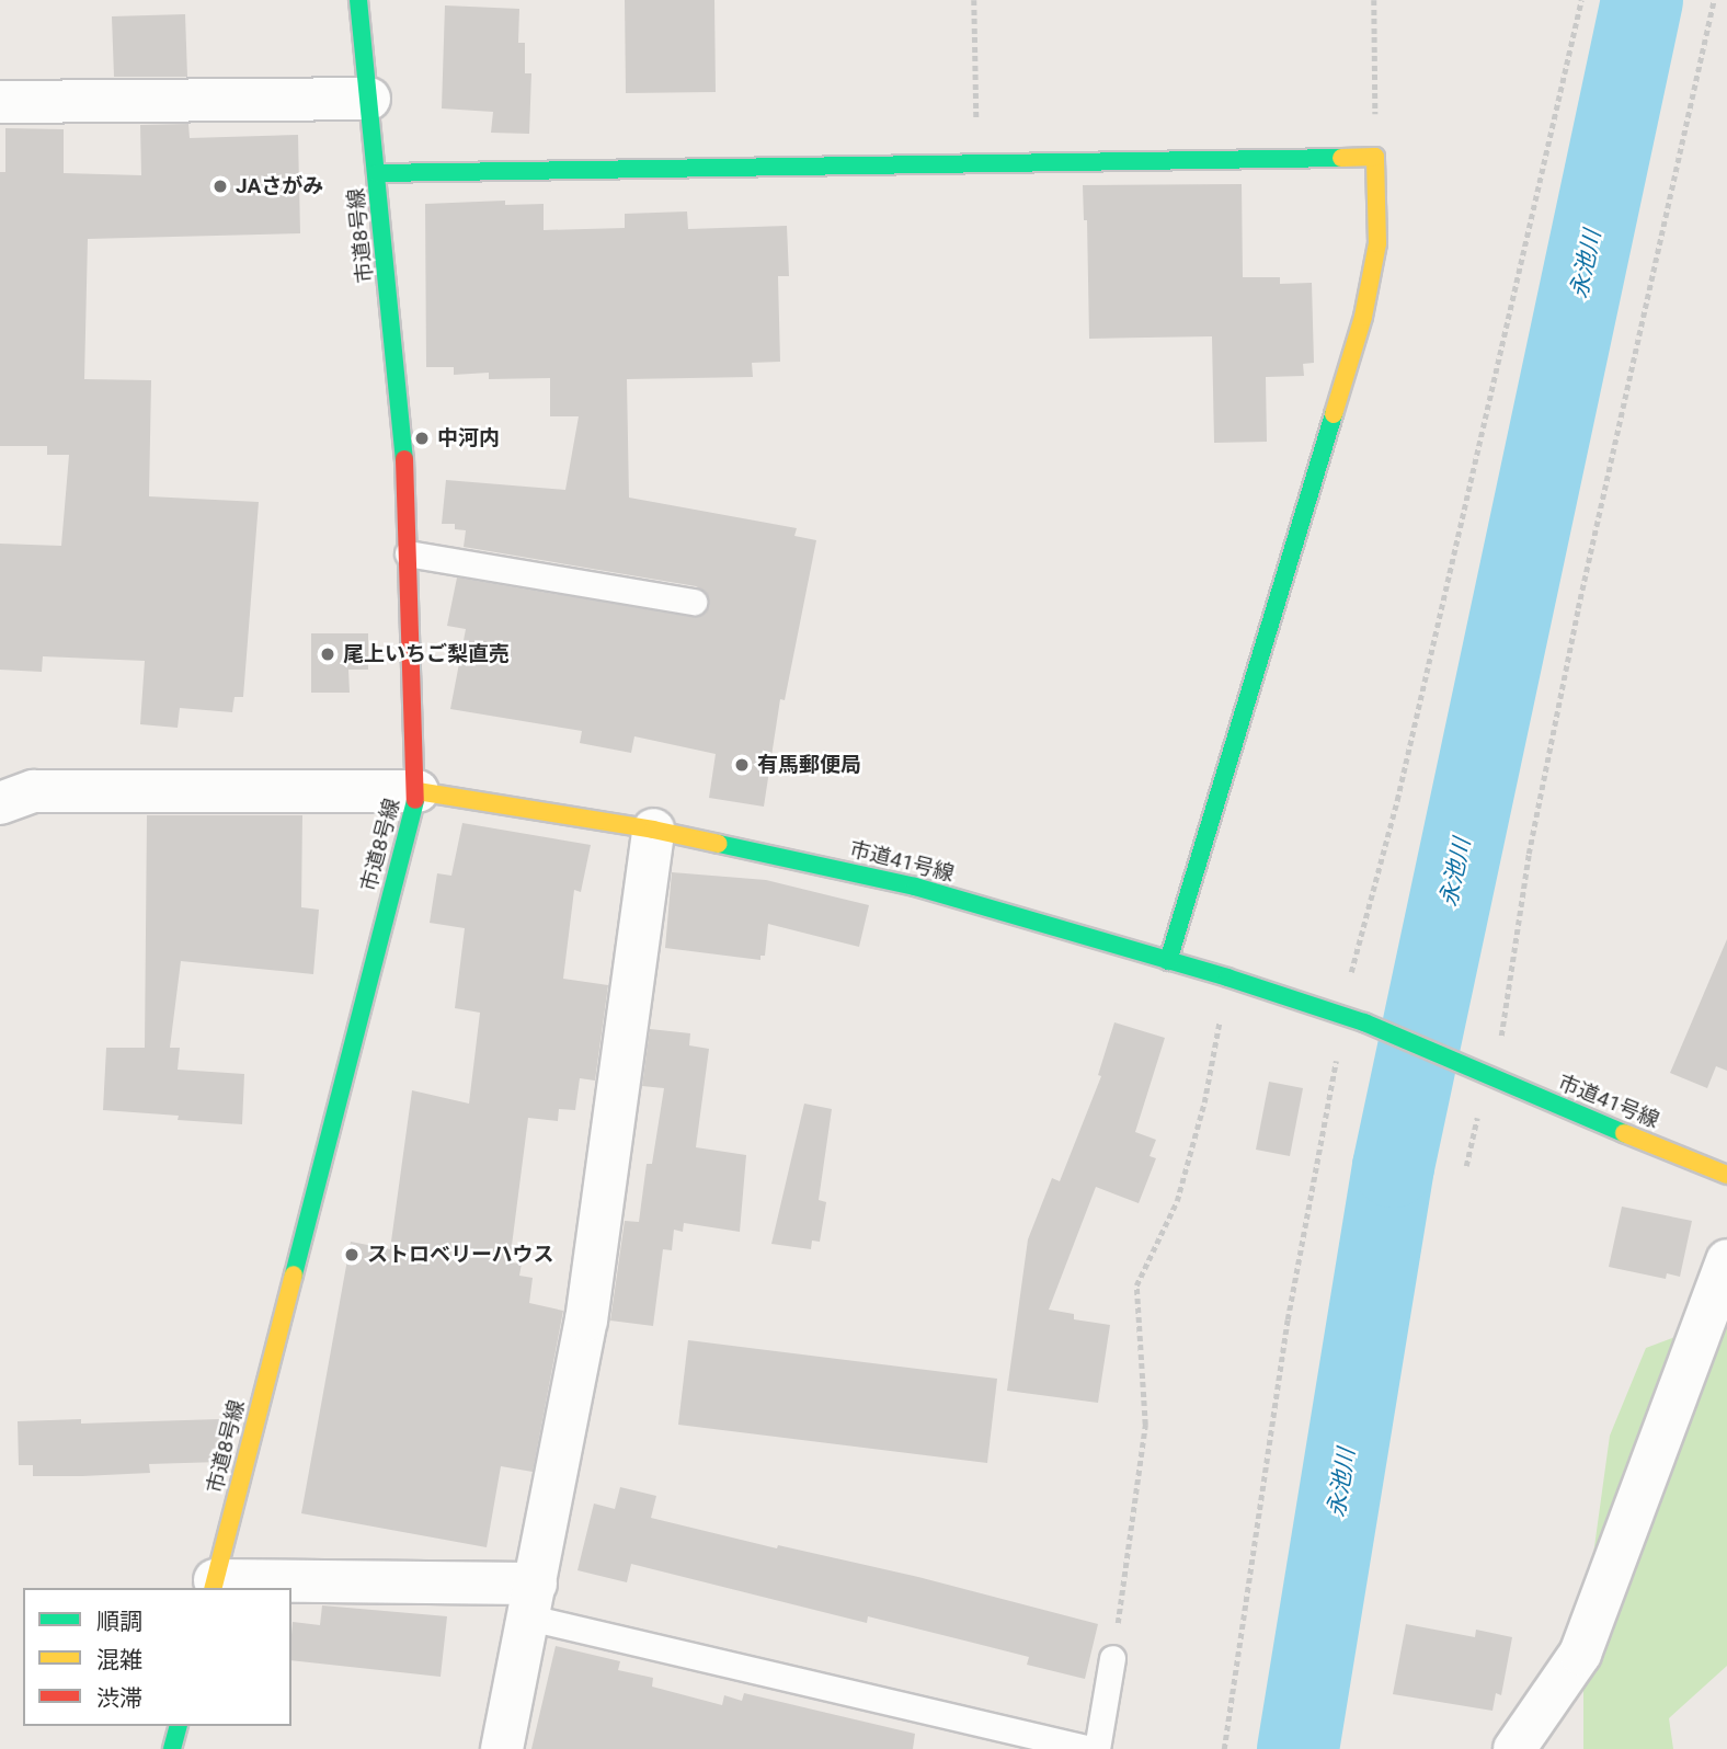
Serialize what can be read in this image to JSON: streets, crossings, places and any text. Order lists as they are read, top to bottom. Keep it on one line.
{"streets":{"street":["市道8号線","市道41号線"]},"crossings":[["市道8号線","市道41号線"]],"water":["永池川"],"places":["JAさがみ","中河内","尾上いちご梨直売","有馬郵便局","ストロベリーハウス"],"legend":["順調","混雑","渋滞"]}
